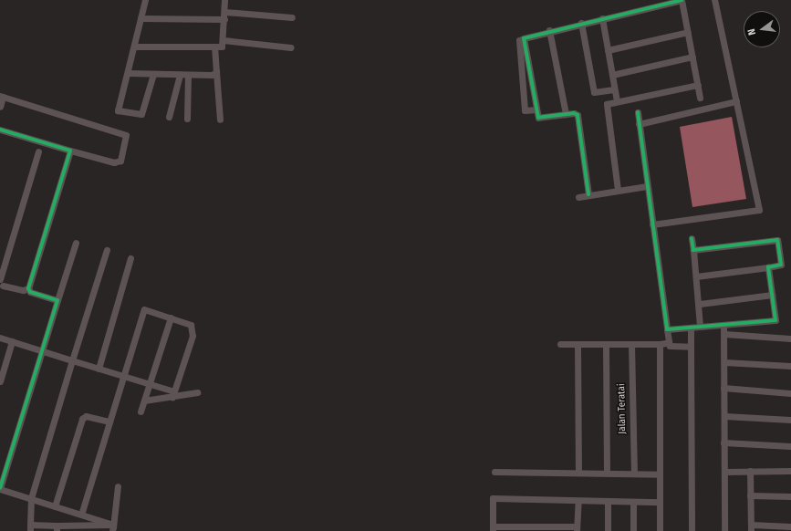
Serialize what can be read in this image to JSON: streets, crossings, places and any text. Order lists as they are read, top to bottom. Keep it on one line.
{"streets":{"street":["Jalan Teratai"]},"north":"left"}
